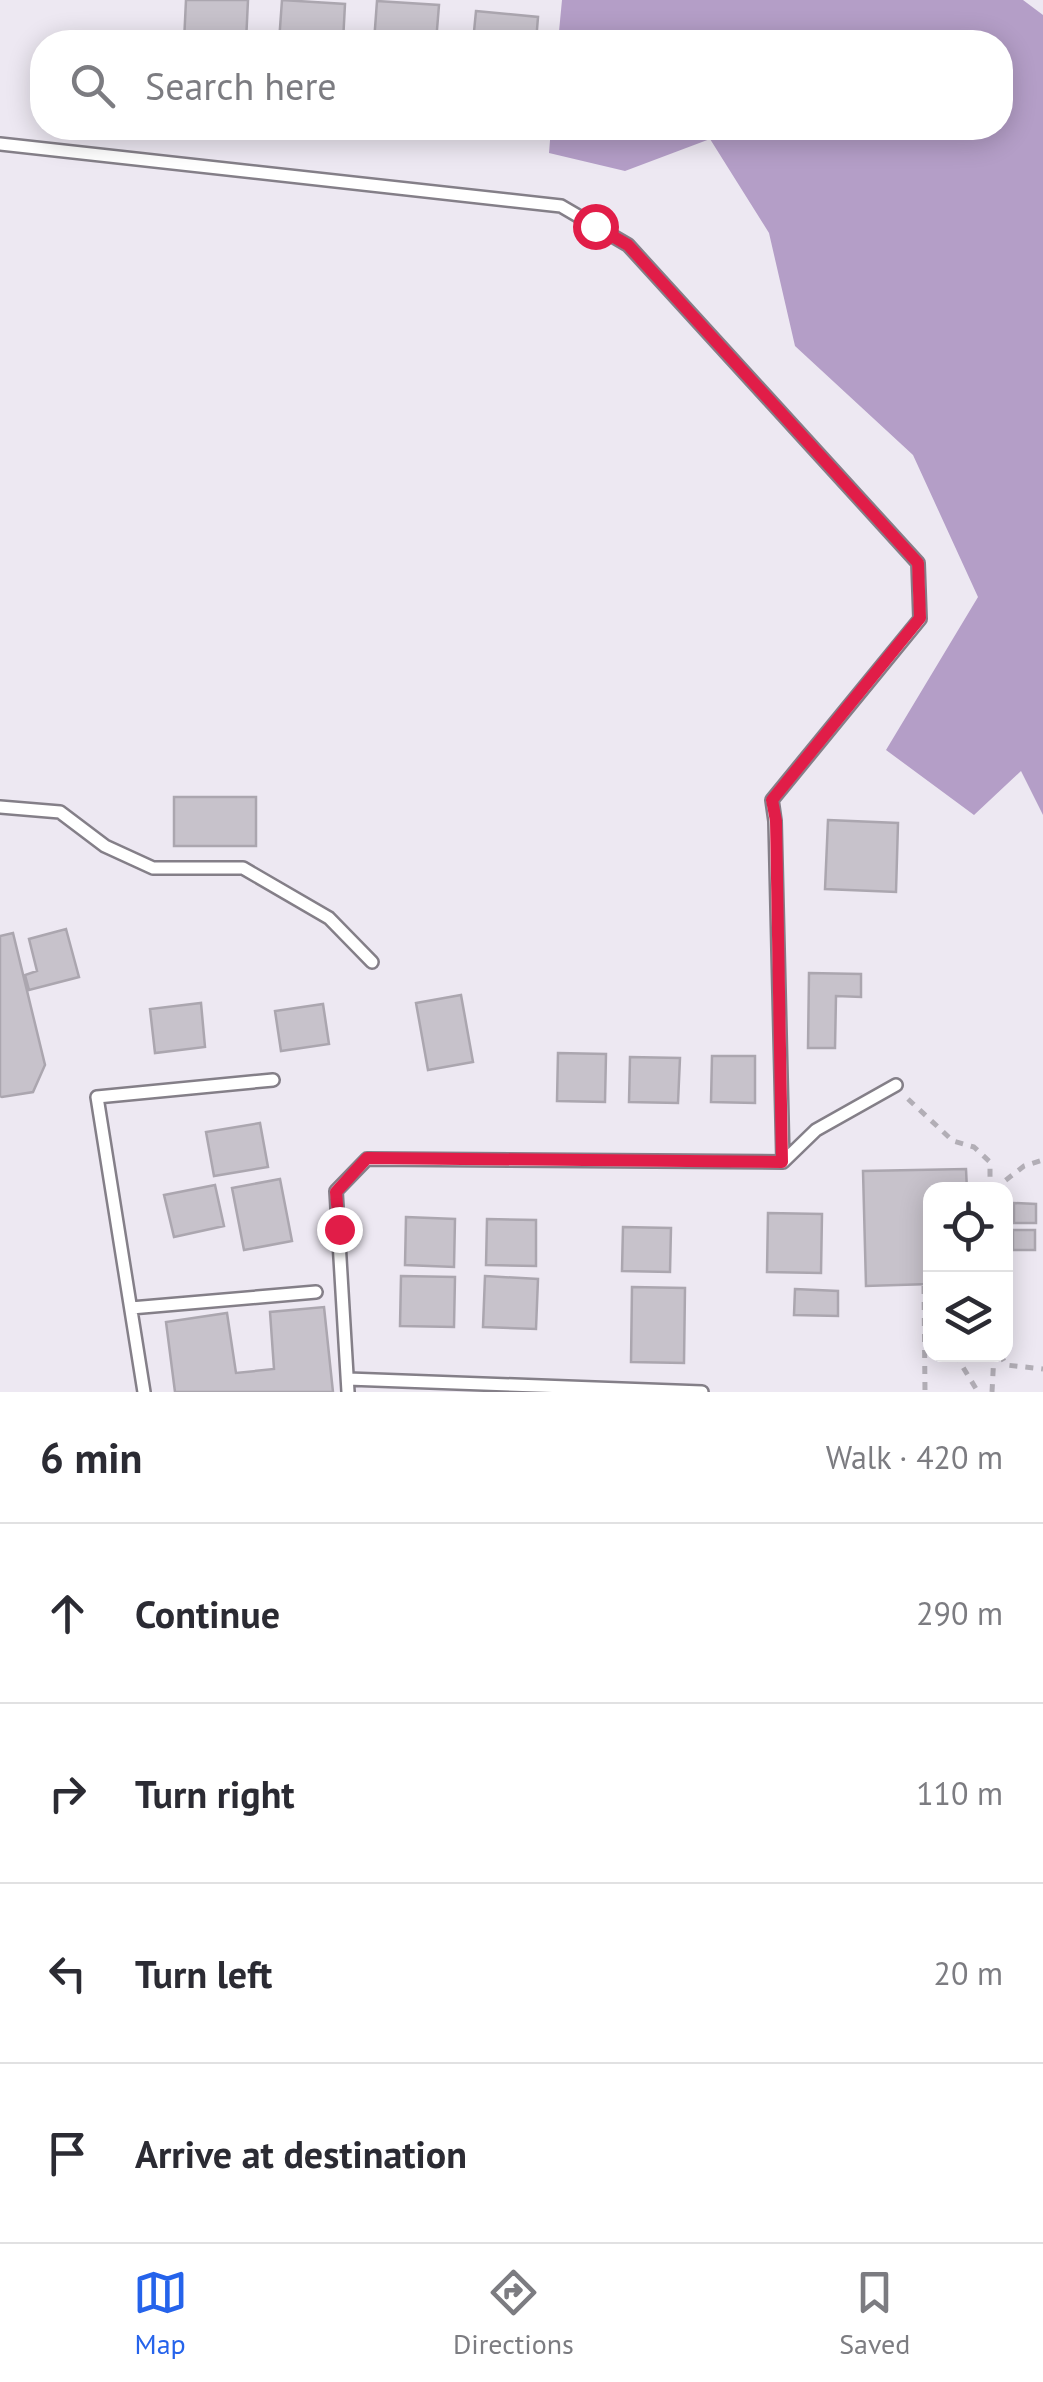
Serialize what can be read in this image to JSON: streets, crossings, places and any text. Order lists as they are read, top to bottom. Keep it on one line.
{"page":{"search":"Search here","heading":["6 min","Walk · 420 m"],"list":[["Continue","290 m"],["Turn right","110 m"],["Turn left","20 m"],"Arrive at destination"],"nav":["Map","Directions","Saved"]}}
